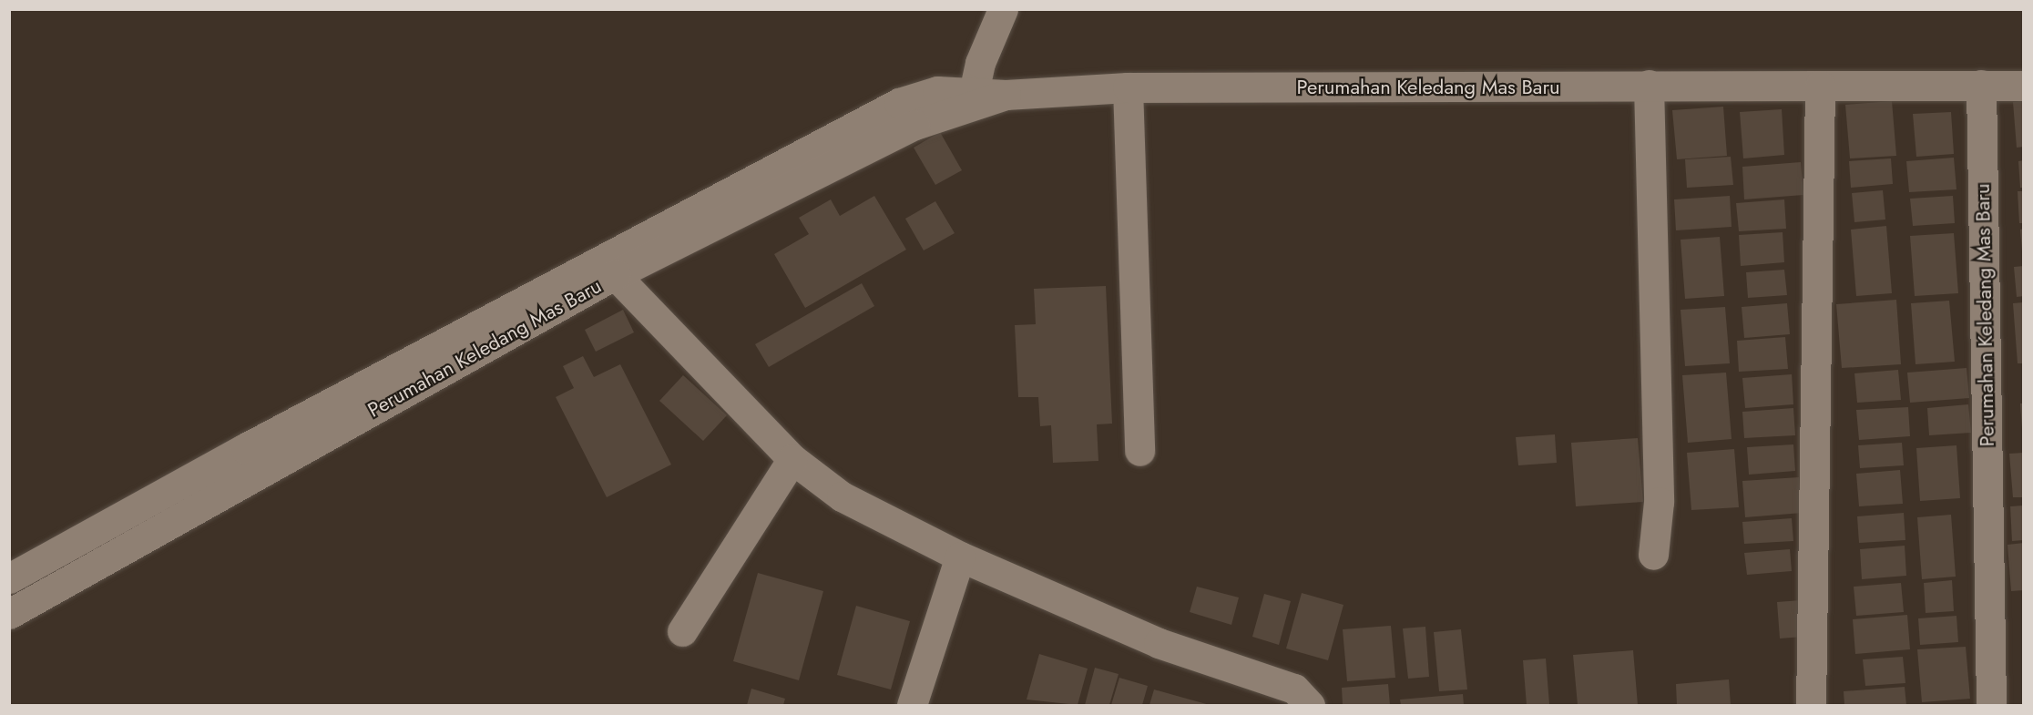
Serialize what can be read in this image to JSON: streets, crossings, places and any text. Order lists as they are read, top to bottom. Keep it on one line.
{"streets":{"street":["Perumahan Keledang Mas Baru"]}}
